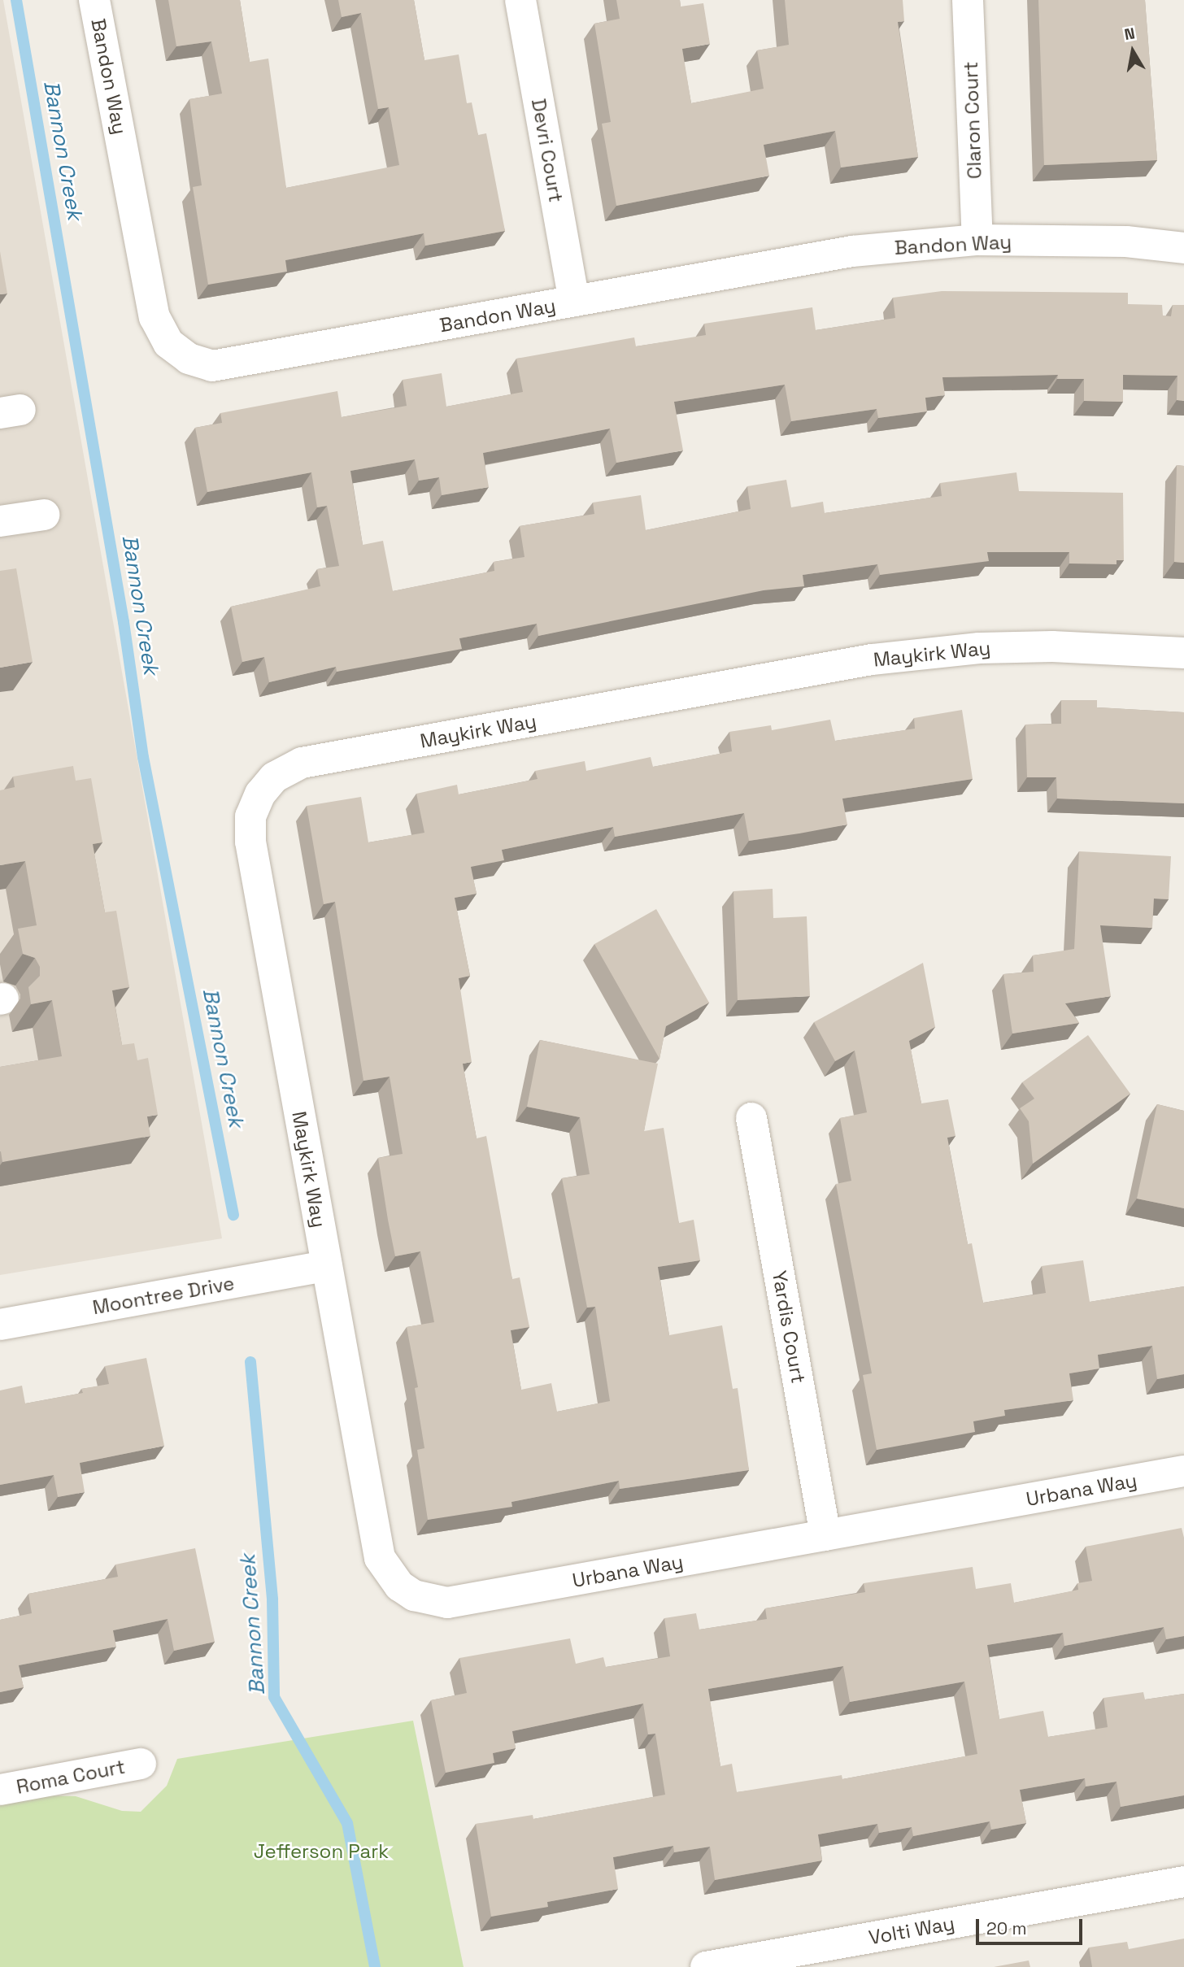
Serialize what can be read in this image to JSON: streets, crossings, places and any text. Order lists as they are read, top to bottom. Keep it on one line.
{"streets":{"street":["Bandon Way","Claron Court","Devri Court","Maykirk Way","Moontree Drive","Yardis Court","Urbana Way","Roma Court","Volti Way"]},"crossings":[["Bandon Way","Claron Court"],["Bandon Way","Devri Court"],["Maykirk Way","Moontree Drive"],["Maykirk Way","Urbana Way"],["Moontree Drive","Urbana Way"],["Yardis Court","Urbana Way"]],"water":["Bannon Creek"],"parks":["Jefferson Park"],"scale_bar":"20 m","north":"top"}
